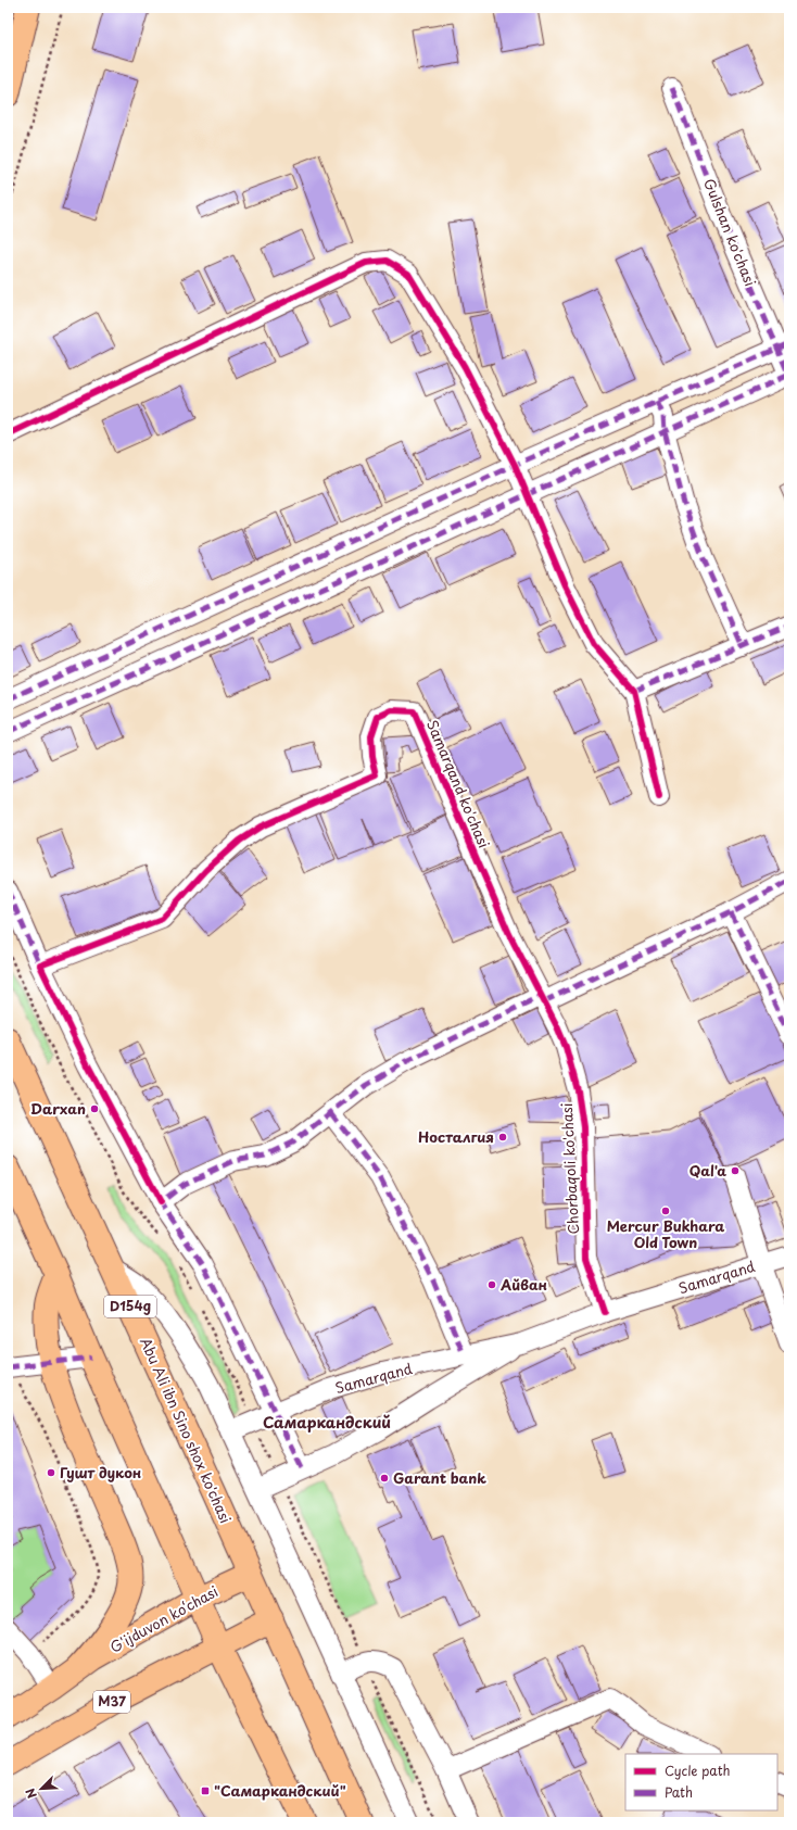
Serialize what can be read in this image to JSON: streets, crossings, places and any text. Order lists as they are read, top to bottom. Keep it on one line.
{"streets":{"main road":["D154g","Abu Ali ibn Sino shox ko'chasi","G'ijduvon ko‘chasi","M37"],"street":["Gulshan ko'chasi","Samarqand ko'chasi","Chorbaqoli ko'chasi","Samarqand"]},"crossings":[["Samarqand ko'chasi","Chorbaqoli ko'chasi"],["Chorbaqoli ko'chasi","Samarqand"],["Abu Ali ibn Sino shox ko'chasi","G'ijduvon ko‘chasi"],["Abu Ali ibn Sino shox ko'chasi","M37"]],"districts":["Самаркандский"],"places":{"other":["Darxan","Носталгия","Qal'a","Mercur Bukhara Old Town","Айван","Гушт дукон","Garant bank"],"transit":["\"Самаркандский\""]},"legend":["Cycle path","Path"],"north":"bottom left"}
